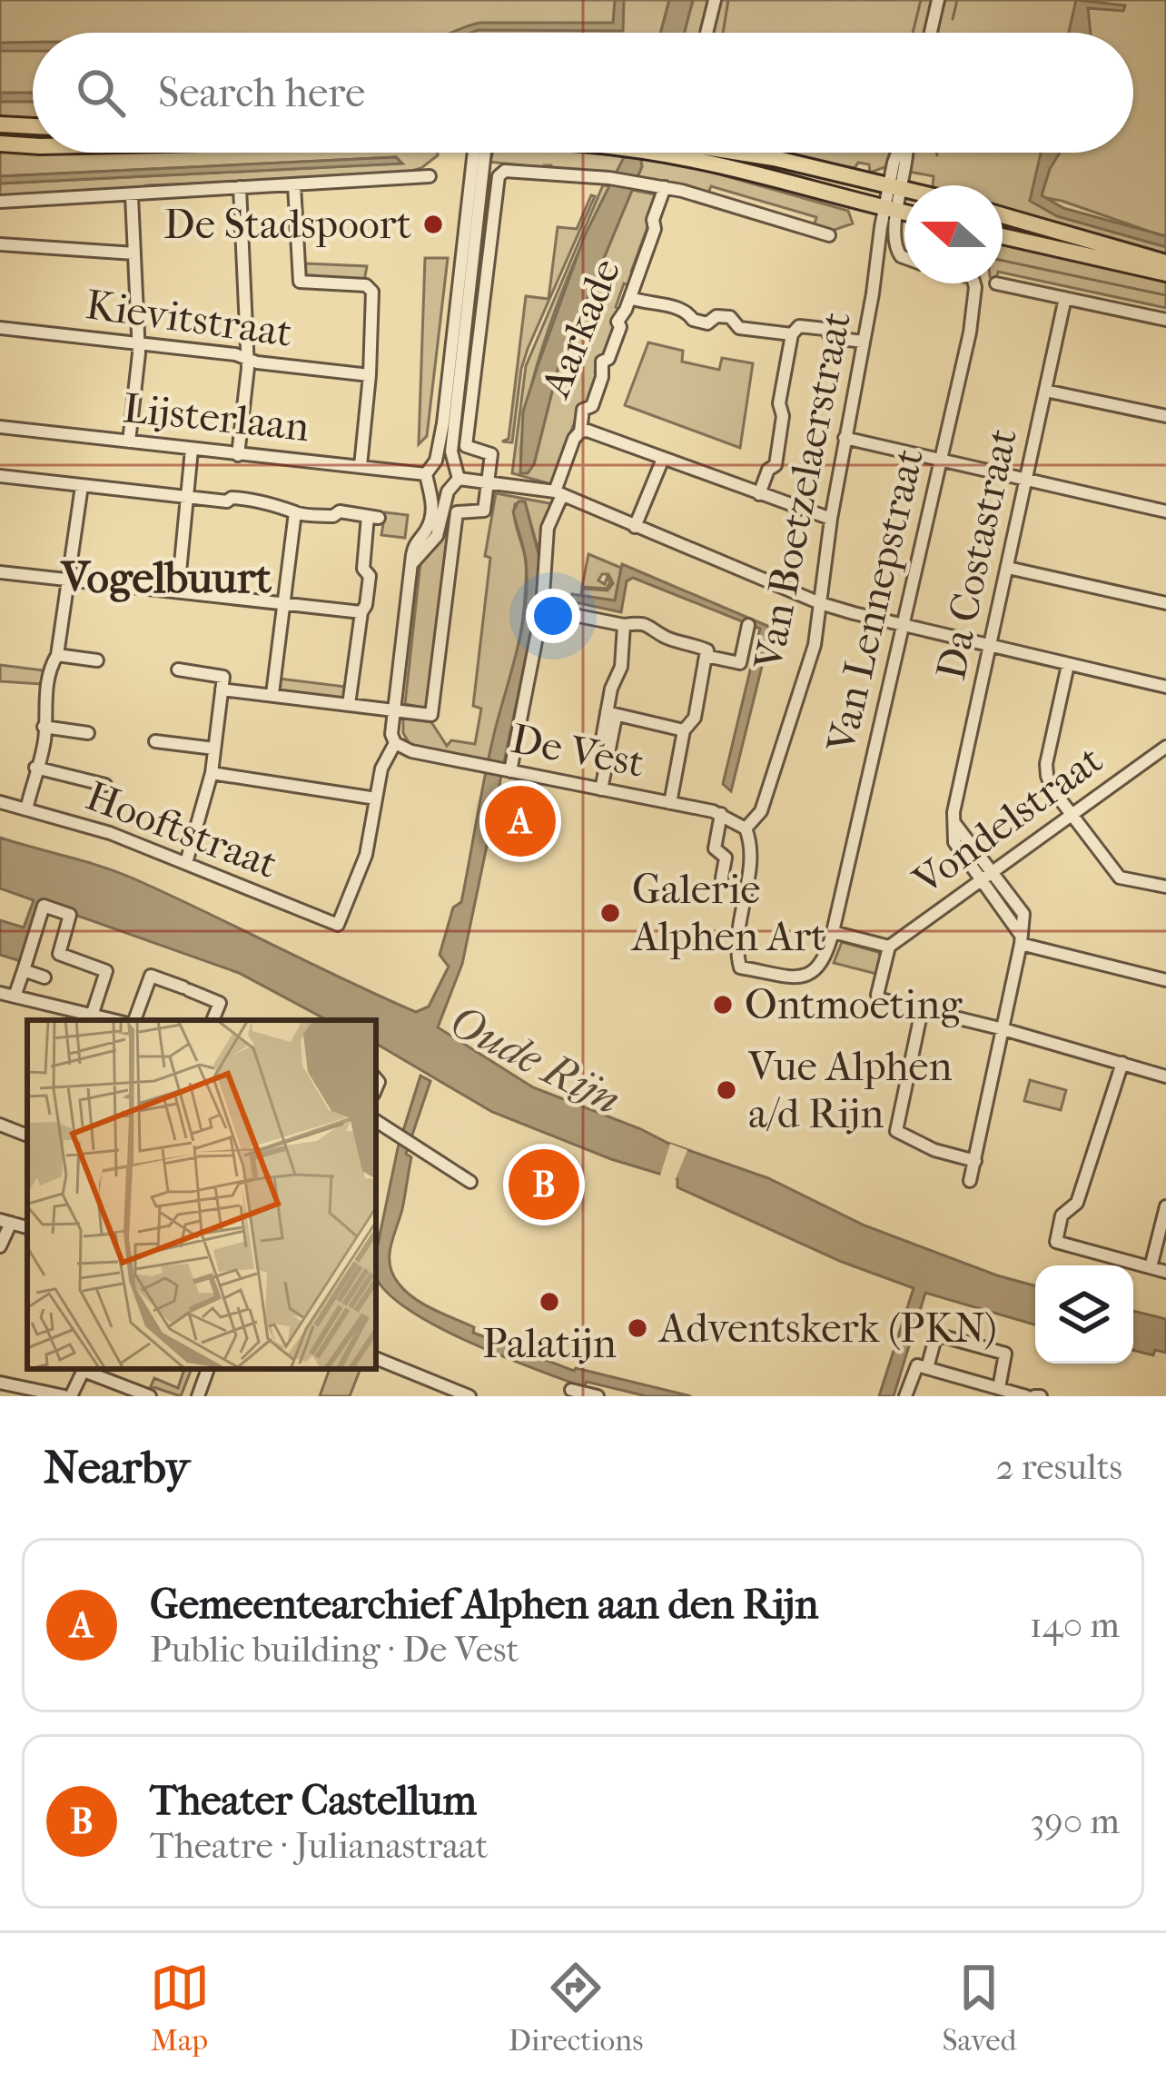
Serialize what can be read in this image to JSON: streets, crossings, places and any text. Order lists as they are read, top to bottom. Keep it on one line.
{"streets":{"street":["Kievitstraat","Aarkade","Lijsterlaan","Van Boetzelaerstraat","Da Costastraat","Van Lennepstraat","De Vest","Vondelstraat","Hooftstraat"]},"crossings":[["Aarkade","De Vest"],["Van Boetzelaerstraat","Van Lennepstraat"],["Van Boetzelaerstraat","De Vest"],["Da Costastraat","Vondelstraat"]],"districts":["Vogelbuurt"],"water":["Oude Rijn"],"places":["De Stadspoort","Galerie Alphen Art","Ontmoeting","Vue Alphen a/d Rijn","Palatijn","Adventskerk (PKN)"],"north":"left","page":{"search":"Search here","pins":["A","B"],"heading":["Nearby","2 results"],"list":[{"mark":"A","name":"Gemeentearchief Alphen aan den Rijn","note":"Public building · De Vest","value":"140 m"},{"mark":"B","name":"Theater Castellum","note":"Theatre · Julianastraat","value":"390 m"}],"nav":["Map","Directions","Saved"]}}
